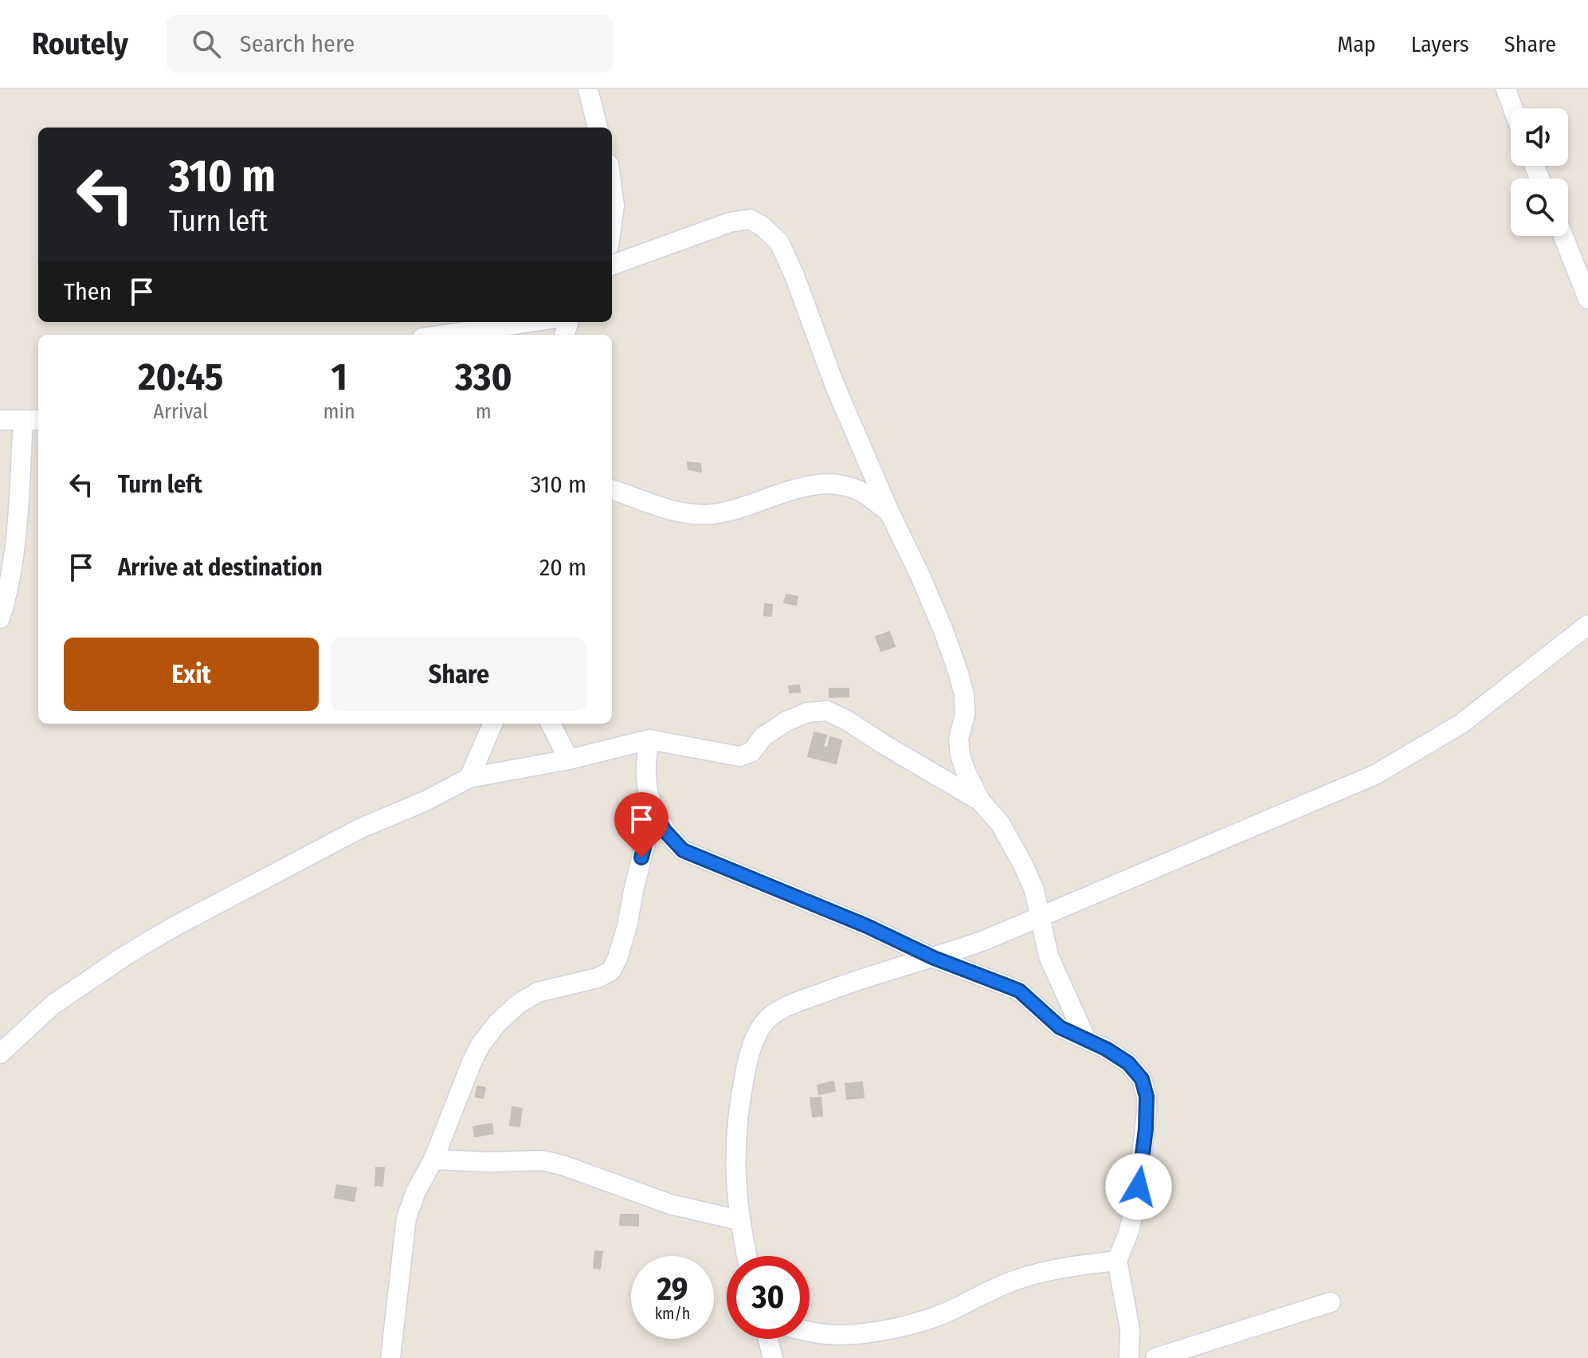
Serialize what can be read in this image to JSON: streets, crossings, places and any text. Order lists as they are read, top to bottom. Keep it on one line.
{"page":{"header":"Routely","search":"Search here","nav":["Map","Layers","Share"],"turn":["310 m","Turn left"],"then":"Then","eta":["20:45","Arrival","1","min","330","m"],"list":[{"name":"Turn left","value":"310 m"},{"name":"Arrive at destination","value":"20 m"}],"buttons":["Exit","Share"],"speed":"29 km/h","limit":"30"}}
